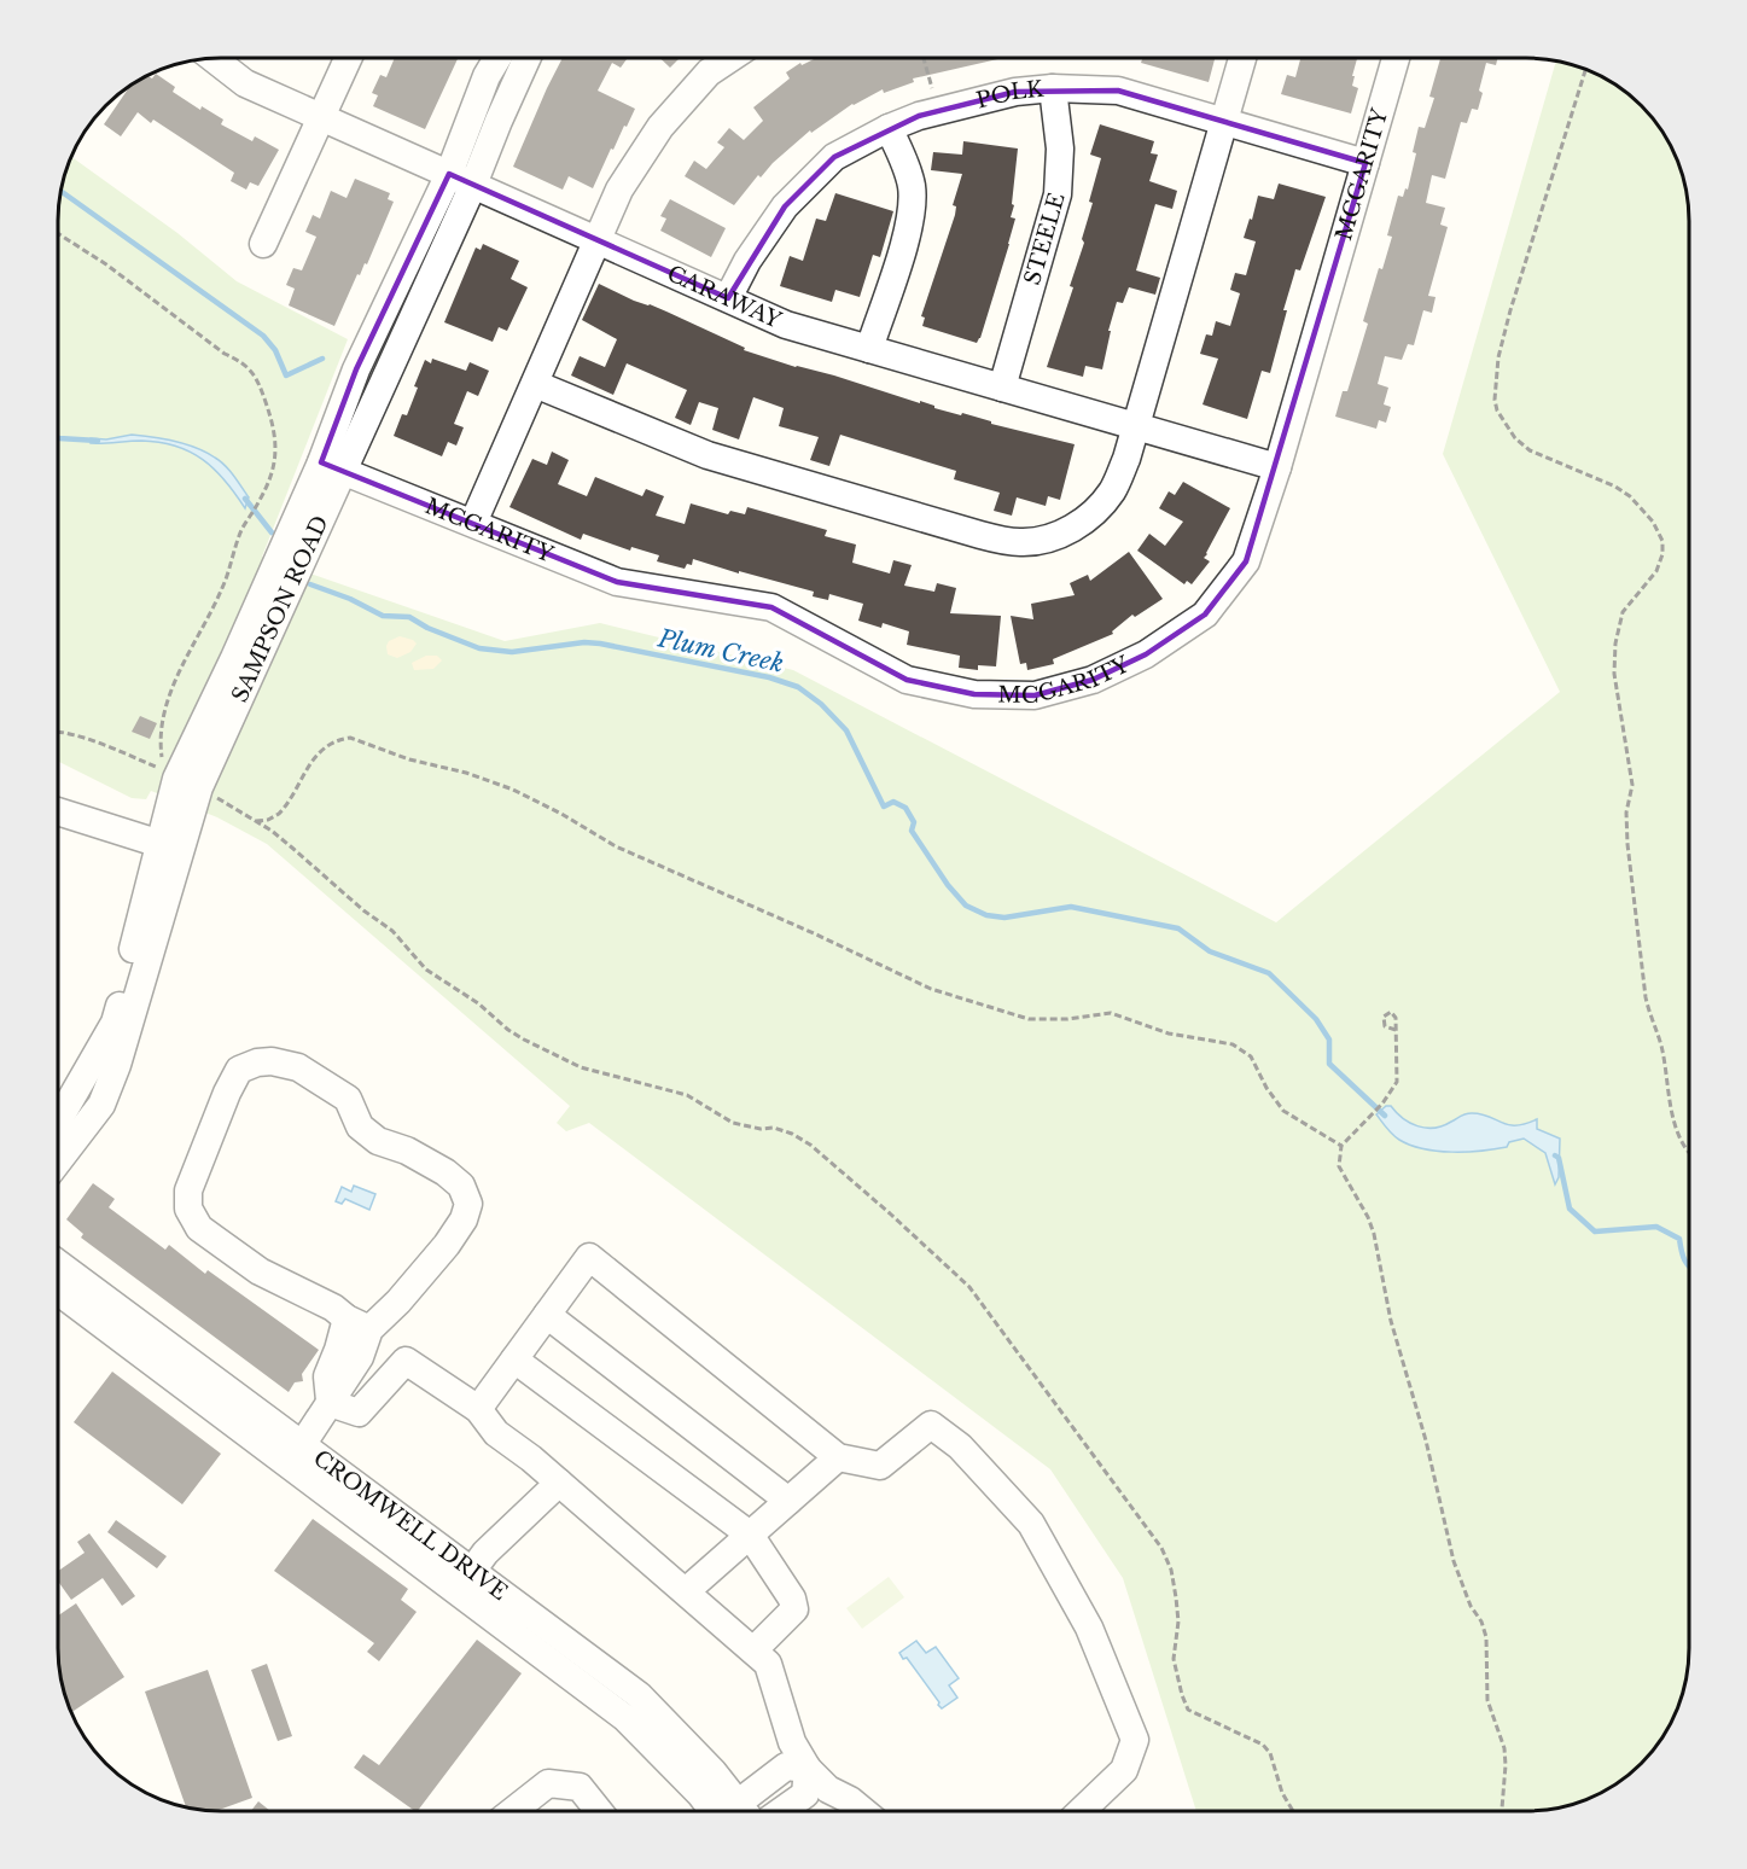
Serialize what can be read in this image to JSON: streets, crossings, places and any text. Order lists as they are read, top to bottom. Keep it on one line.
{"streets":{"street":["POLK","MCGARITY","STEELE","CARAWAY","SAMPSON ROAD","CROMWELL DRIVE"]},"crossings":[["POLK","MCGARITY"],["POLK","STEELE"],["POLK","CARAWAY"],["MCGARITY","CARAWAY"],["MCGARITY","SAMPSON ROAD"],["STEELE","CARAWAY"],["CARAWAY","SAMPSON ROAD"]],"water":["Plum Creek"]}
